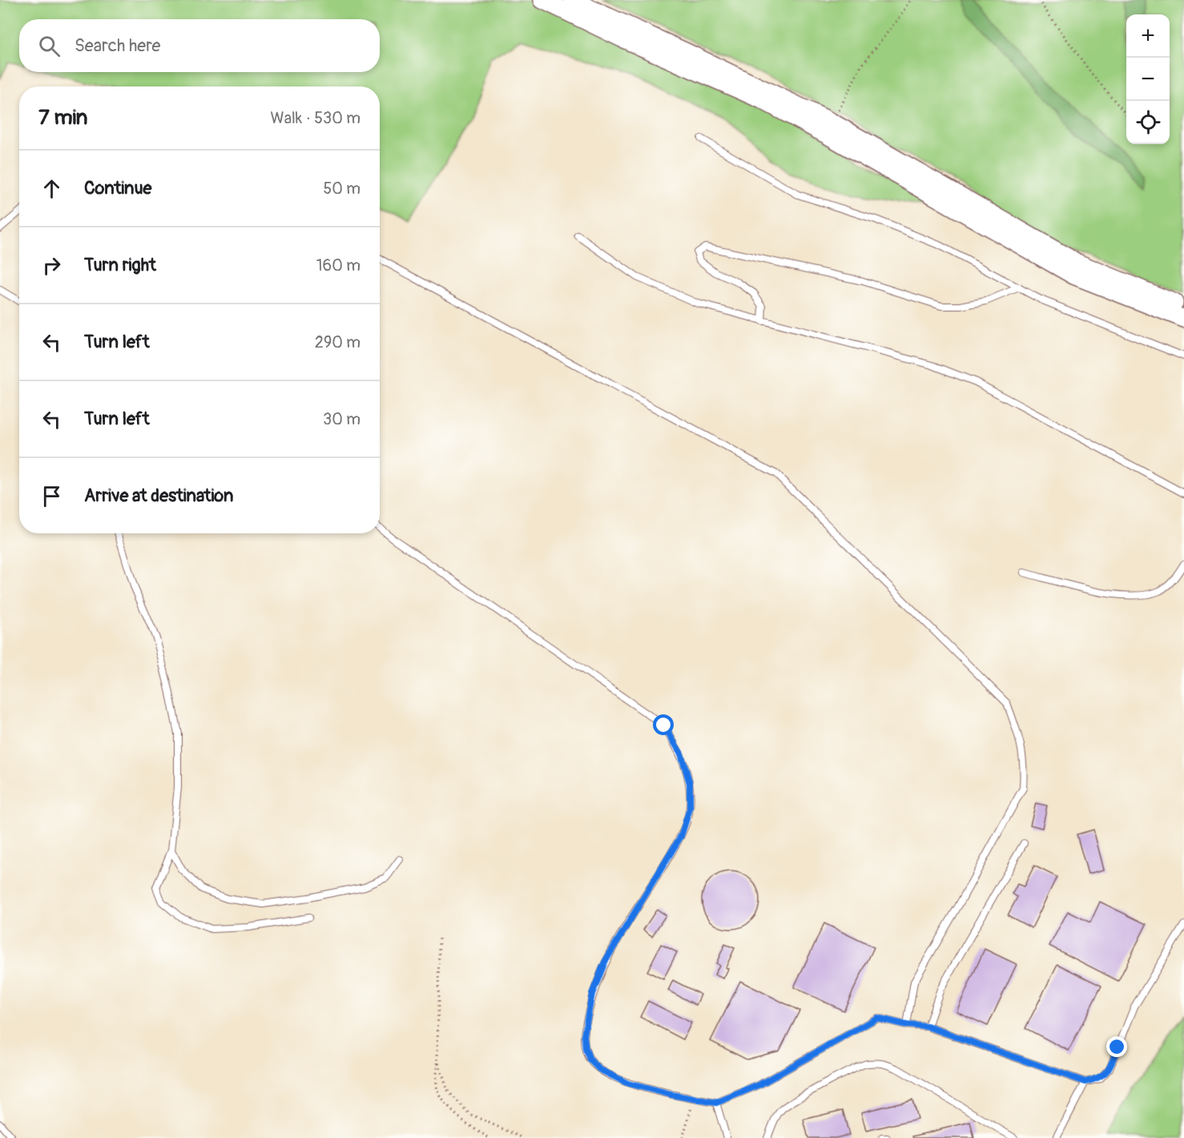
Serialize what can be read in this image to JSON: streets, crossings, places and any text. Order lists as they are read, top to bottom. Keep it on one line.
{"page":{"map_buttons":["+","−"],"search":"Search here","heading":["7 min","Walk · 530 m"],"list":[["Continue","50 m"],["Turn right","160 m"],["Turn left","290 m"],["Turn left","30 m"],"Arrive at destination"]}}
